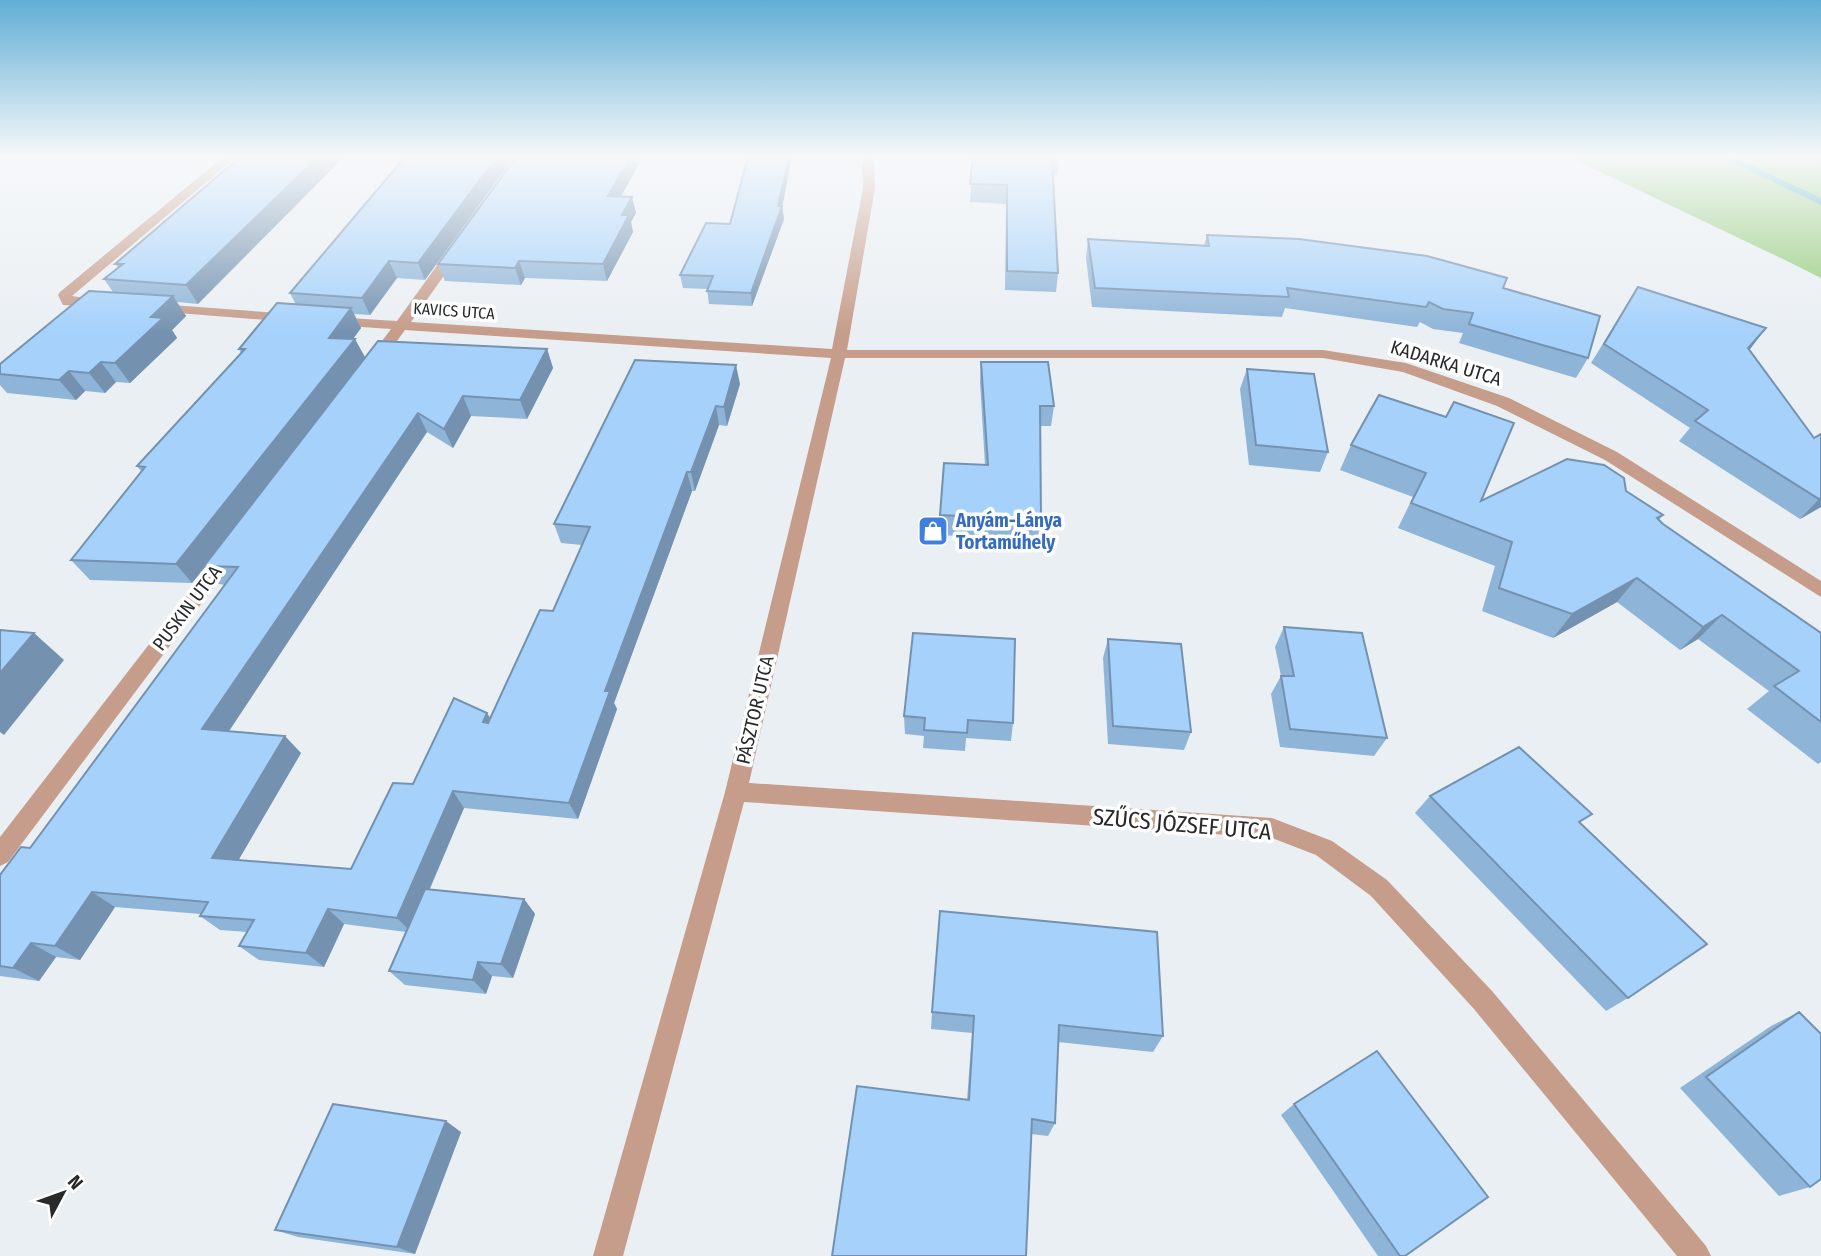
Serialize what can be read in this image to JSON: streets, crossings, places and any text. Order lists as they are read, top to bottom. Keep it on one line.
{"streets":{"street":["KAVICS UTCA","KADARKA UTCA","PUSKIN UTCA","PÁSZTOR UTCA","SZŰCS JÓZSEF UTCA"]},"crossings":[["KAVICS UTCA","KADARKA UTCA"],["KAVICS UTCA","PÁSZTOR UTCA"],["KADARKA UTCA","PÁSZTOR UTCA"],["PÁSZTOR UTCA","SZŰCS JÓZSEF UTCA"]],"places":{"shop":["Anyám-Lánya Tortaműhely"]},"north":"top right"}
